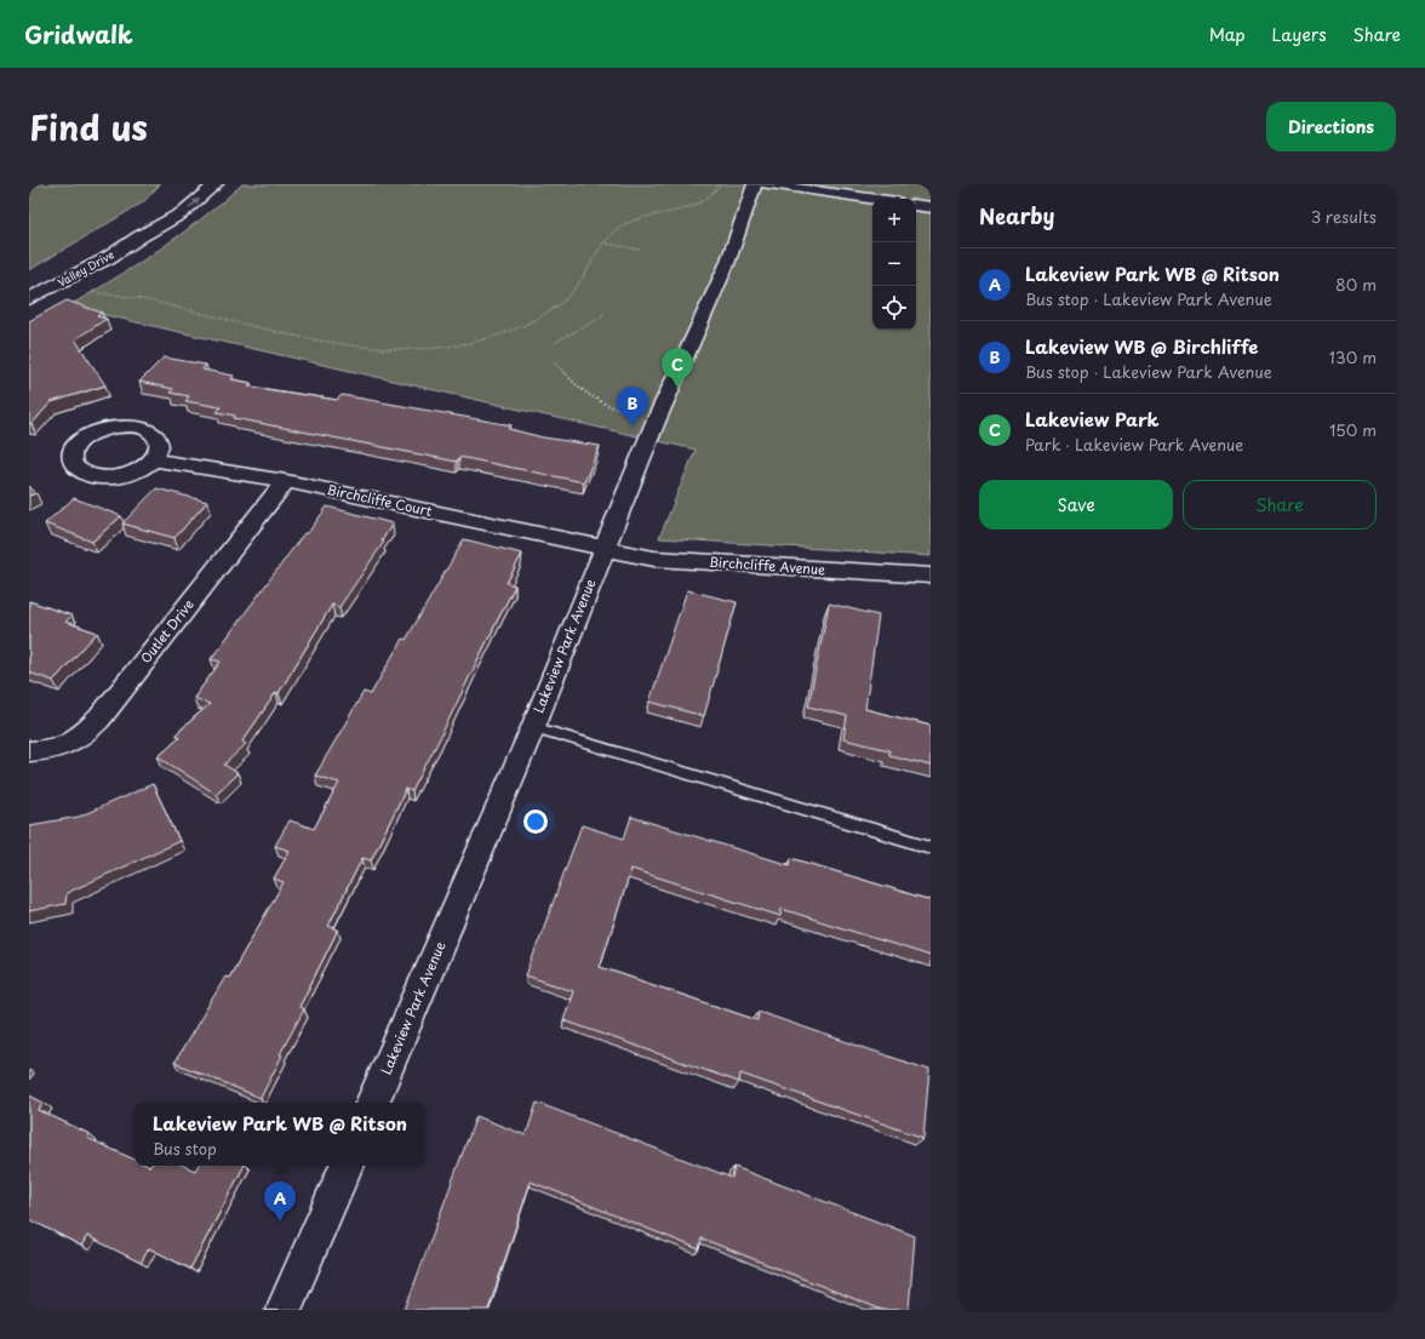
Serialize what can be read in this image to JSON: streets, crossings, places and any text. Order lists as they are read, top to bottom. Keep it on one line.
{"streets":{"street":["Valley Drive","Birchcliffe Court","Birchcliffe Avenue","Outlet Drive","Lakeview Park Avenue"]},"crossings":[["Birchcliffe Court","Birchcliffe Avenue"],["Birchcliffe Court","Outlet Drive"],["Birchcliffe Court","Lakeview Park Avenue"],["Birchcliffe Avenue","Lakeview Park Avenue"]],"page":{"header":"Gridwalk","nav":["Map","Layers","Share"],"title":"Find us","buttons":["Directions",["Save","Share"]],"heading":["Nearby","3 results"],"map_buttons":["+","−"],"list":[{"mark":"A","name":"Lakeview Park WB @ Ritson","note":"Bus stop · Lakeview Park Avenue","value":"80 m"},{"mark":"B","name":"Lakeview WB @ Birchliffe","note":"Bus stop · Lakeview Park Avenue","value":"130 m"},{"mark":"C","name":"Lakeview Park","note":"Park · Lakeview Park Avenue","value":"150 m"}],"pins":["C","B","A"],"popup":["Lakeview Park WB @ Ritson","Bus stop"]}}
